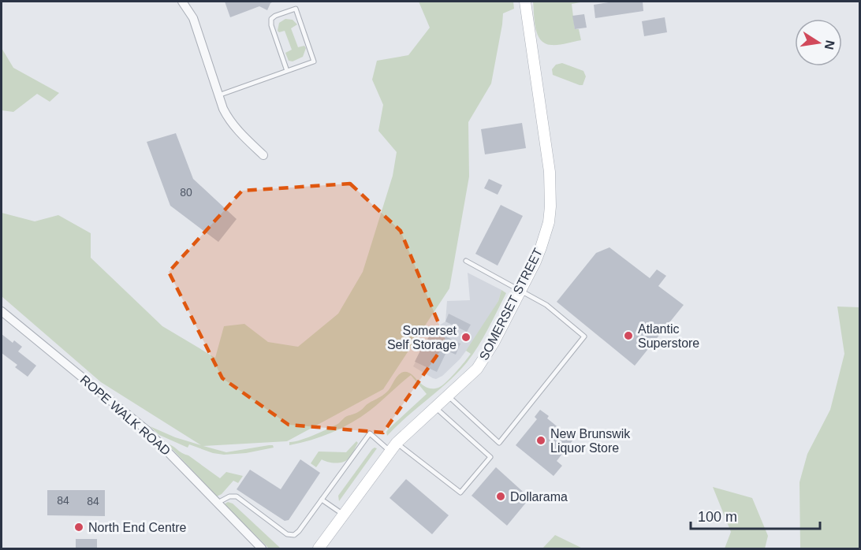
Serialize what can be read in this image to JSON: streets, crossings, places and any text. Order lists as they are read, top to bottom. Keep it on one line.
{"streets":{"main road":["SOMERSET STREET"],"street":["ROPE WALK ROAD"]},"places":["Atlantic Superstore","Somerset Self Storage","New Brunswik Liquor Store","Dollarama","North End Centre"],"house_numbers":["80","84","84"],"scale_bar":"100 m","north":"right"}
